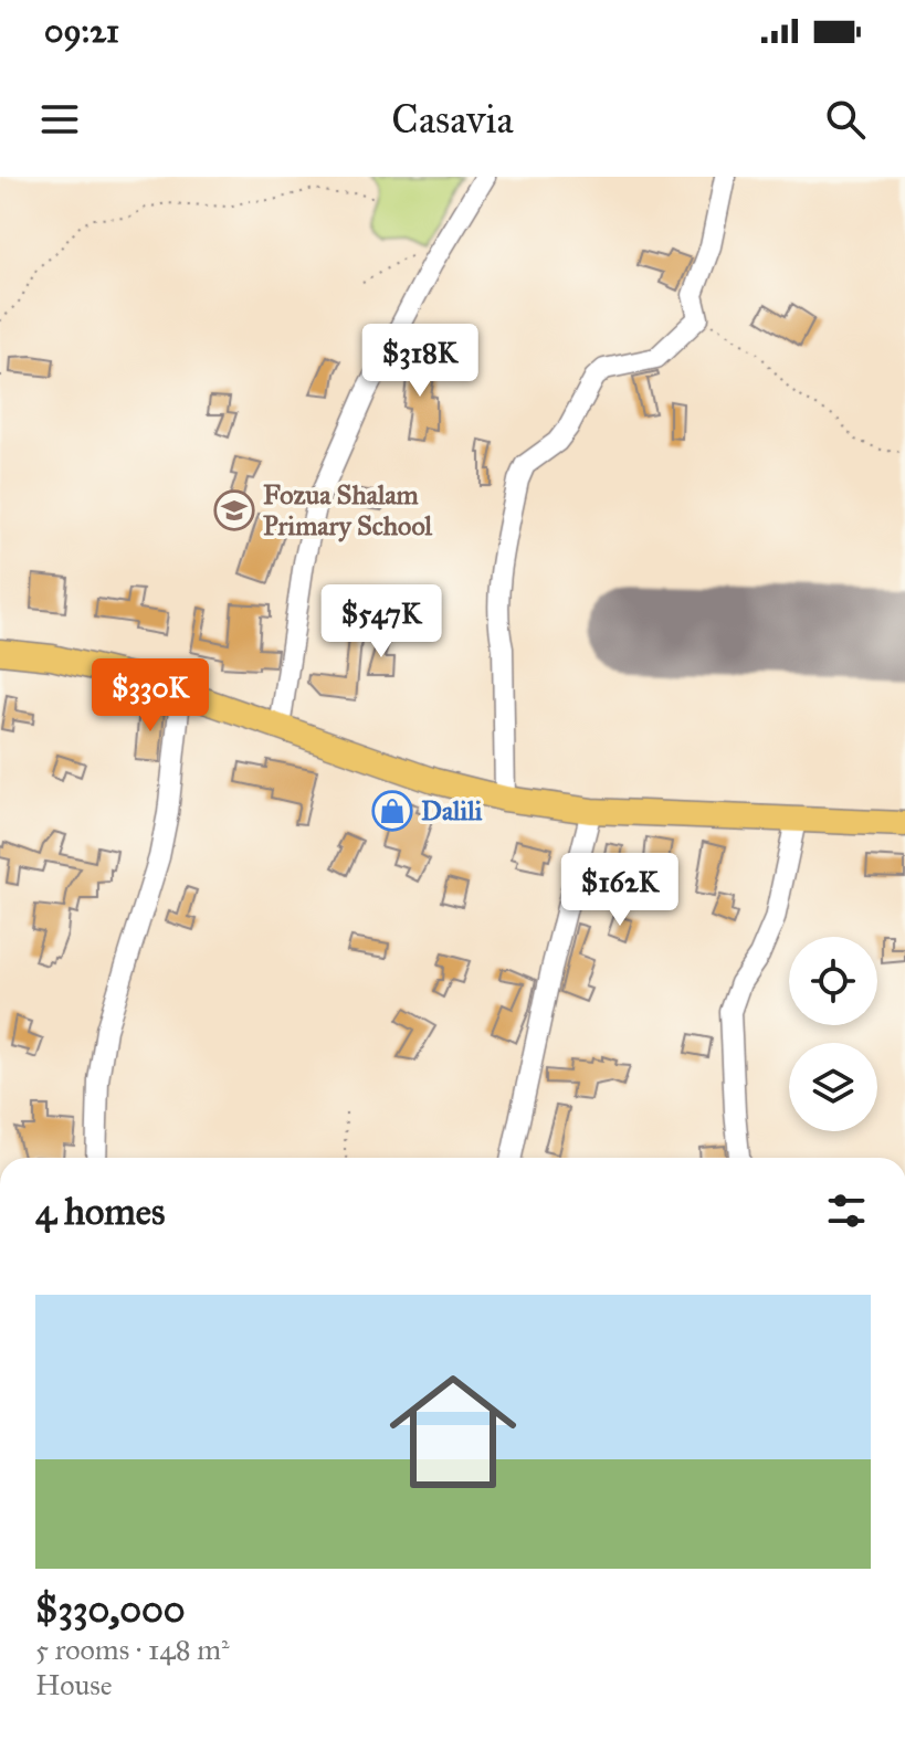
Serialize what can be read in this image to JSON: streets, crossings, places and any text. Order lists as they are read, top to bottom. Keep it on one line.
{"places":{"school or university":["Fozua Shalam Primary School"],"shop":["Dalili"]},"page":{"status":"09:21","header":"Casavia","price":["$318K","$547K","$330K","$162K"],"heading":"4 homes","list":[{"name":"$330,000","note":"5 rooms · 148 m² · House"}]}}
